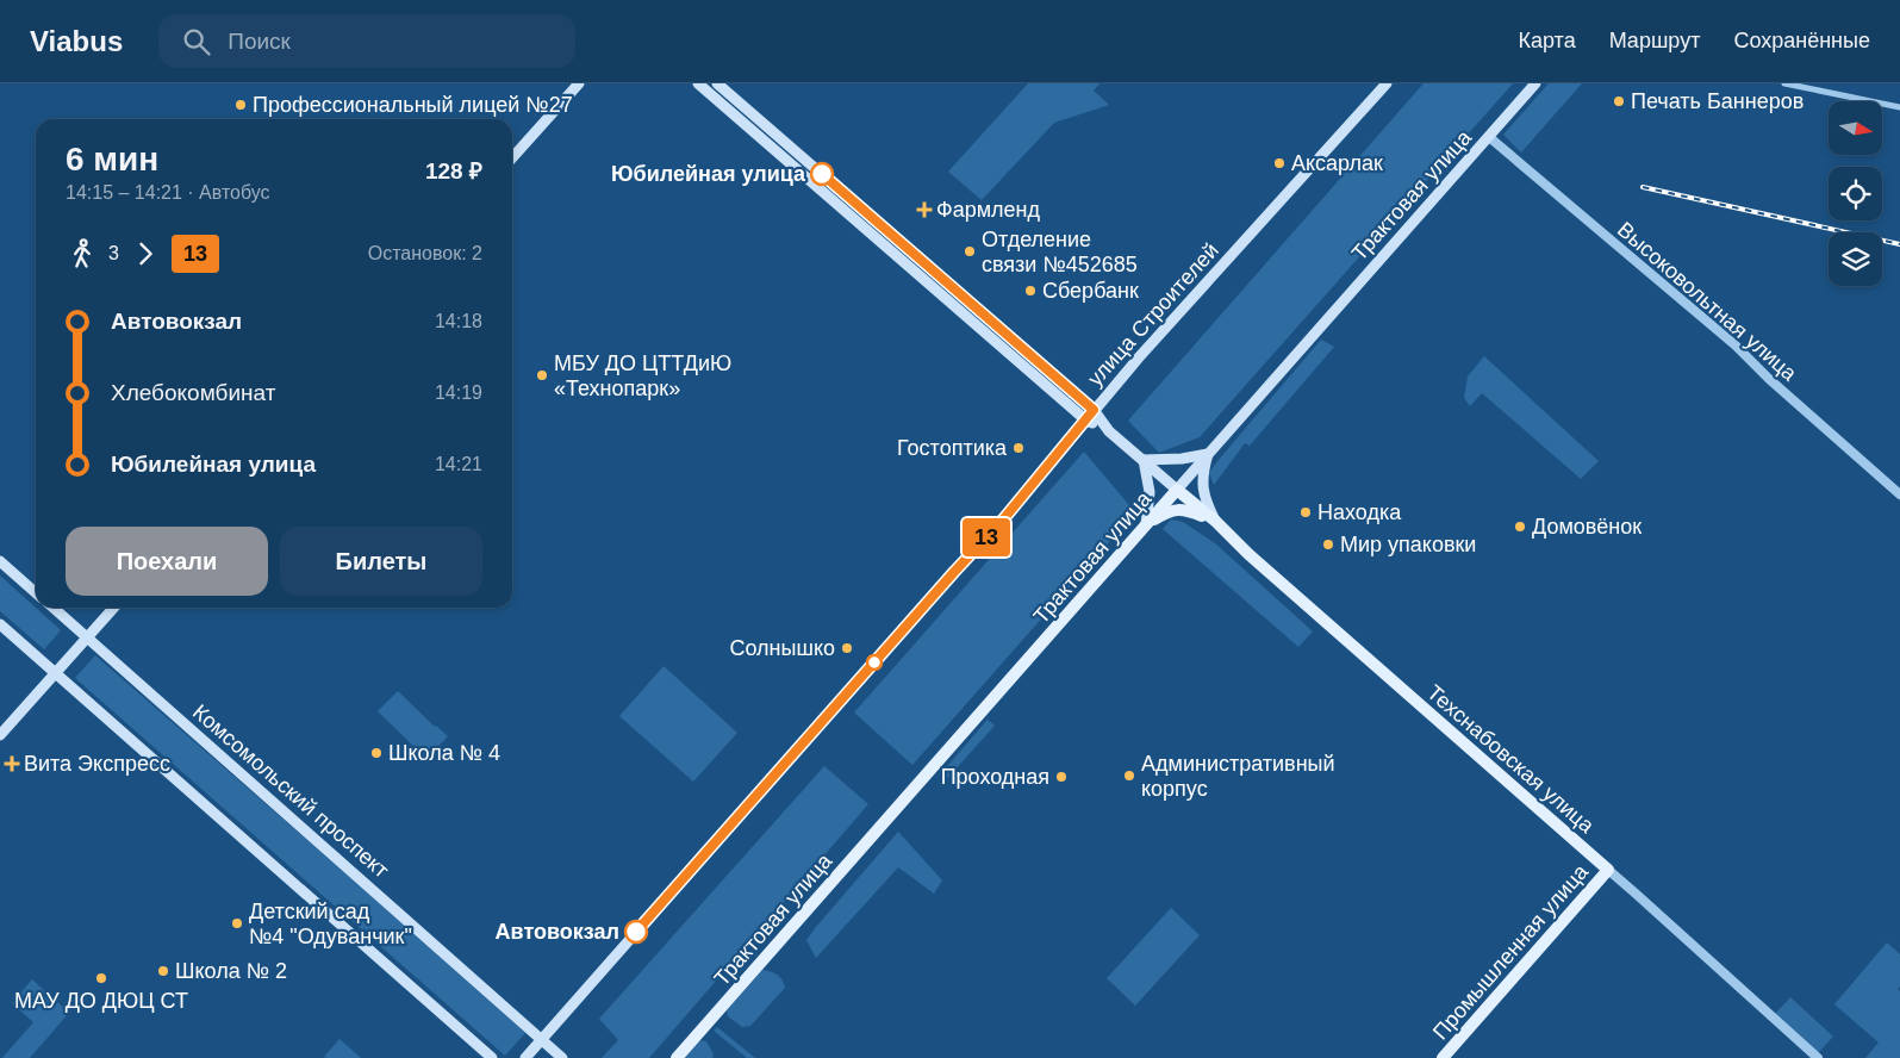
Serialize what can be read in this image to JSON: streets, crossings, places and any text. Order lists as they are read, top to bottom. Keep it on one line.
{"streets":{"main road":["Трактовая улица","улица Строителей","Техснабовская улица","Комсомольский проспект","Промышленная улица"],"street":["Высоковольтная улица"]},"crossings":[["Трактовая улица","Высоковольтная улица"],["Трактовая улица","Техснабовская улица"],["улица Строителей","Комсомольский проспект"],["Техснабовская улица","Промышленная улица"]],"places":{"other":["Печать Баннеров","Профессиональный лицей №27","Аксарлак","Юбилейная улица","Отделение связи №452685","Сбербанк","МБУ ДО ЦТТДиЮ «Технопарк»","Гостоптика","Находка","Домовёнок","Мир упаковки","Солнышко","Школа № 4","Административный корпус","Проходная","Детский сад №4 \"Одуванчик\"","Автовокзал","Школа № 2","МАУ ДО ДЮЦ СТ"],"health":["Фармленд","Вита Экспресс"]},"lines":["bus line 13"],"north":"right","page":{"header":"Viabus","search":"Поиск","nav":["Карта","Маршрут","Сохранённые"],"on_map":"13","heading":["6 мин","14:15 – 14:21 · Автобус","128 ₽"],"legs":["3","13","Остановок: 2"],"list":[{"name":"Автовокзал","value":"14:18"},{"name":"Хлебокомбинат","value":"14:19"},{"name":"Юбилейная улица","value":"14:21"}],"buttons":["Поехали","Билеты"]}}
